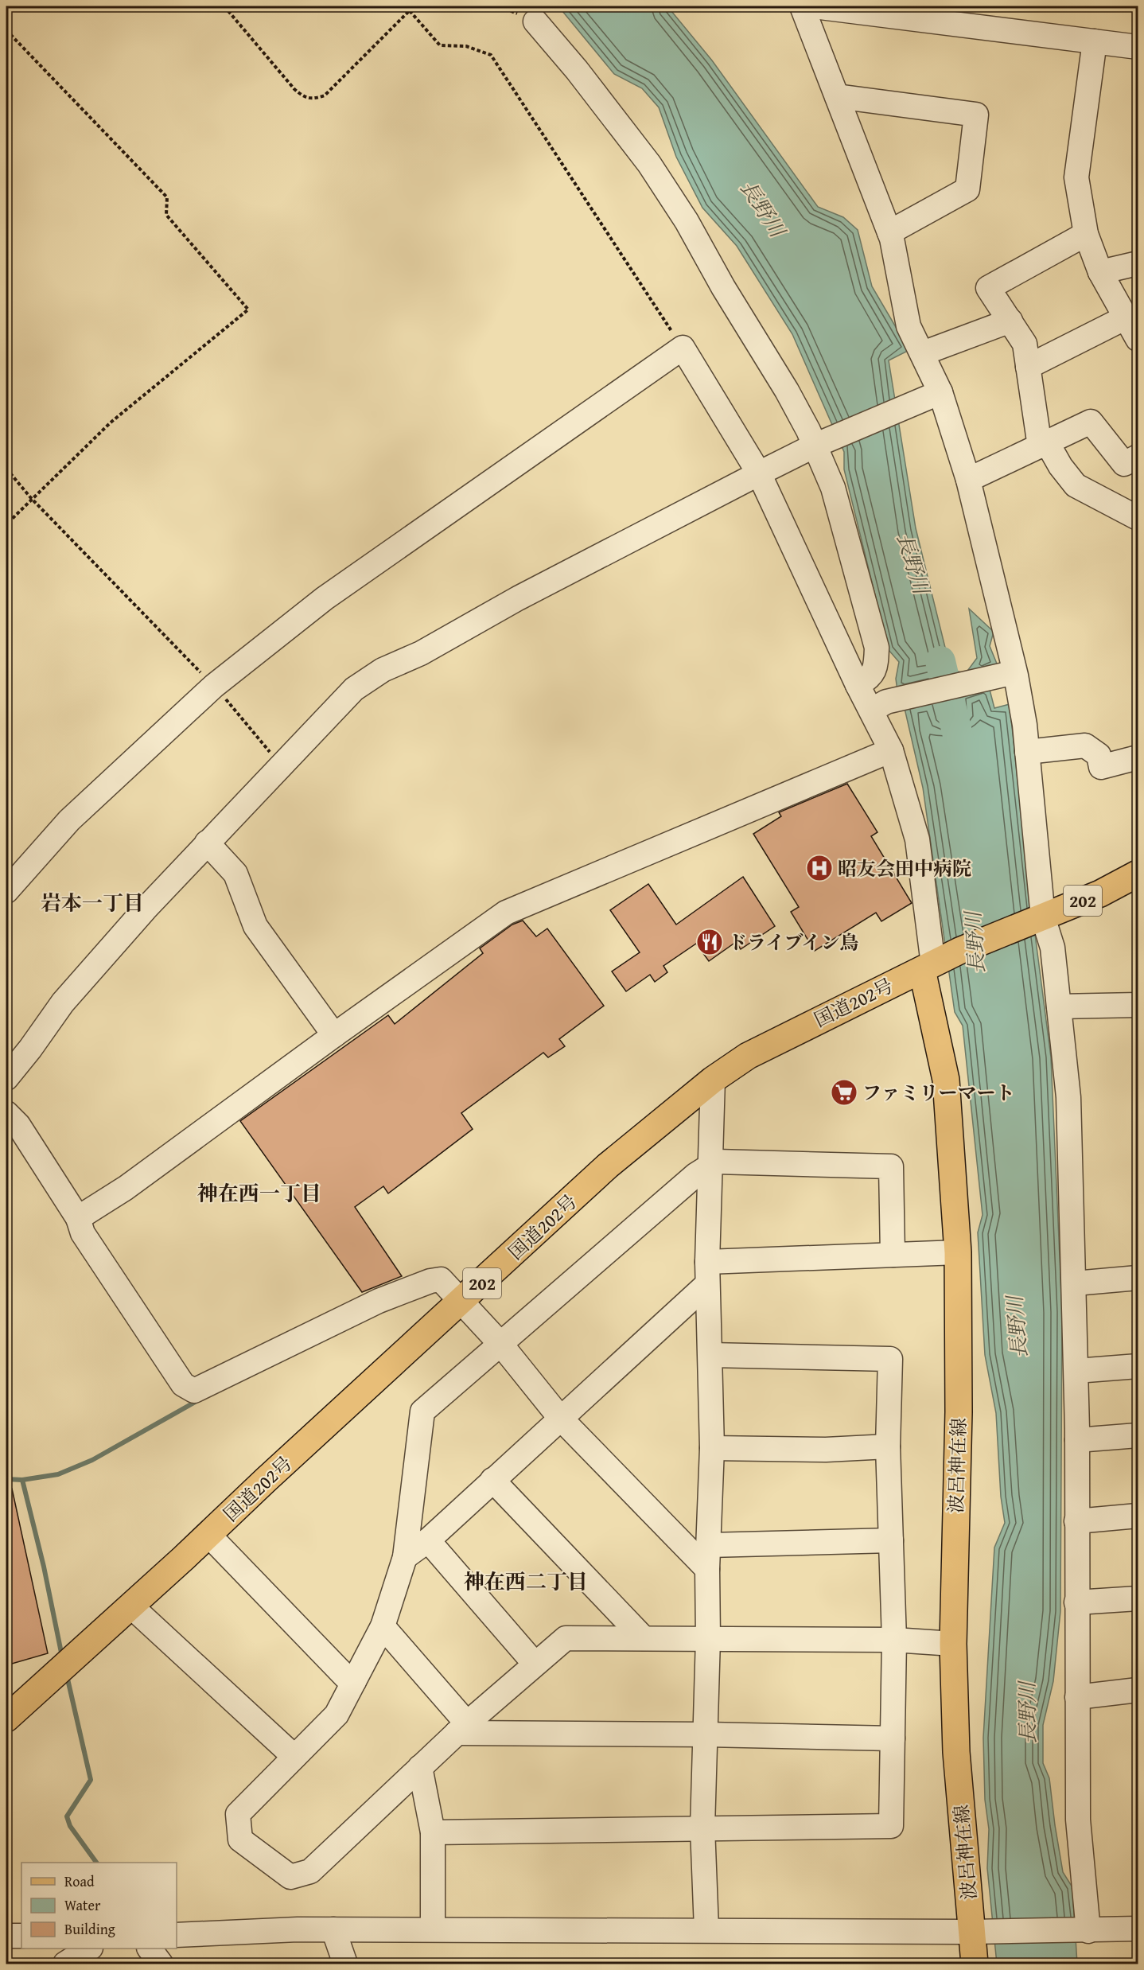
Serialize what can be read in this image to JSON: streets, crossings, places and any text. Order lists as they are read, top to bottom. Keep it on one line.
{"streets":{"main road":["202","国道202号","波呂神在線"]},"crossings":[["国道202号","波呂神在線"]],"districts":["岩本一丁目","神在西一丁目","神在西二丁目"],"water":["長野川"],"places":{"hospital":["昭友会田中病院"],"restaurant":["ドライブイン鳥"],"supermarket":["ファミリーマート"]},"legend":["Road","Water","Building"]}
